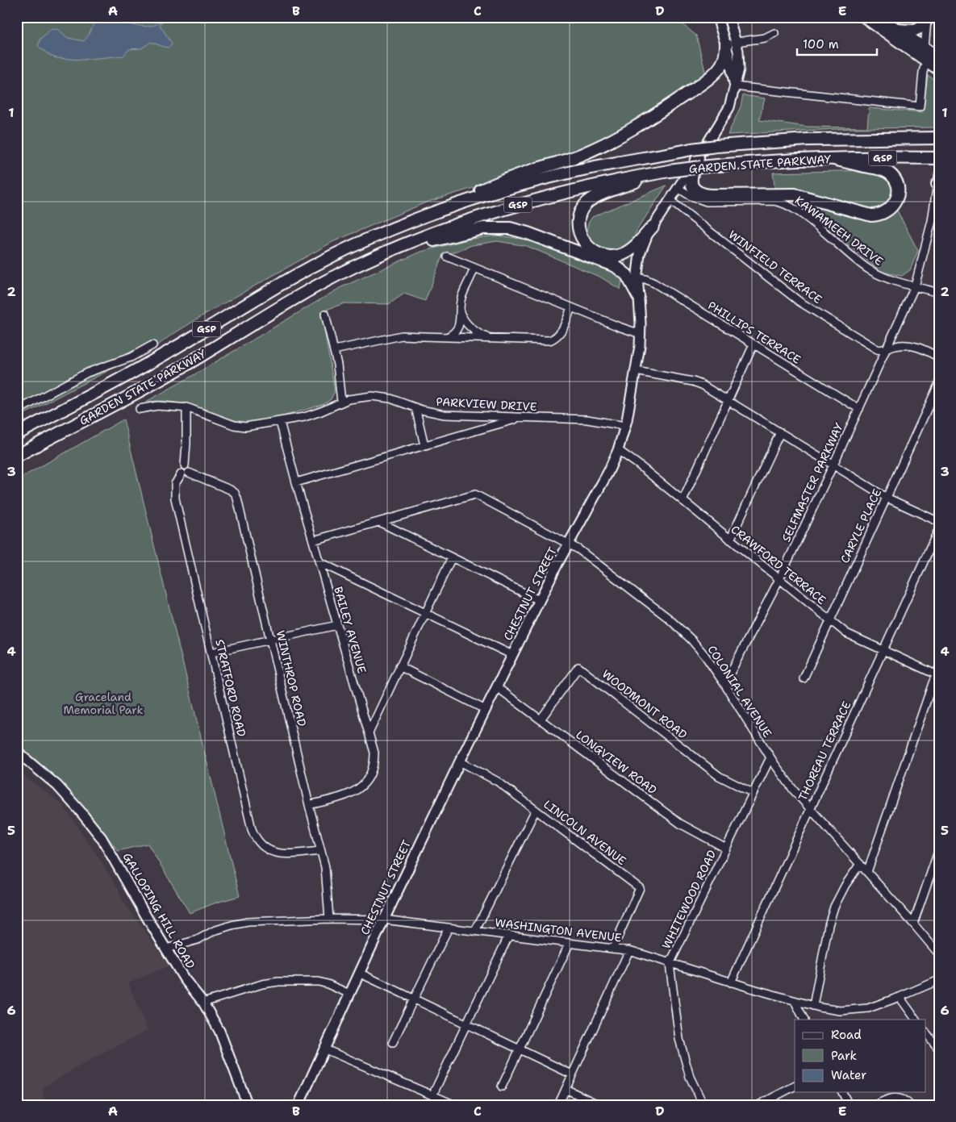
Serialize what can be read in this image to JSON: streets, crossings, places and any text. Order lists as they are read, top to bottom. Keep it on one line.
{"streets":{"highway":["GSP","GARDEN STATE PARKWAY"],"main road":["CHESTNUT STREET","GALLOPING HILL ROAD"],"street":["KAWAMEEH DRIVE","WINFIELD TERRACE","PHILLIPS TERRACE","PARKVIEW DRIVE","SELFMASTER PARKWAY","CARYLE PLACE","CRAWFORD TERRACE","BAILEY AVENUE","WINTHROP ROAD","STRATFORD ROAD","COLONIAL AVENUE","WOODMONT ROAD","THOREAU TERRACE","LONGVIEW ROAD","LINCOLN AVENUE","WHITEWOOD ROAD","WASHINGTON AVENUE"]},"crossings":[["GARDEN STATE PARKWAY","CHESTNUT STREET"],["KAWAMEEH DRIVE","SELFMASTER PARKWAY"],["KAWAMEEH DRIVE","CHESTNUT STREET"],["WINFIELD TERRACE","SELFMASTER PARKWAY"],["WINFIELD TERRACE","CHESTNUT STREET"],["PHILLIPS TERRACE","SELFMASTER PARKWAY"],["PHILLIPS TERRACE","CHESTNUT STREET"],["PARKVIEW DRIVE","CHESTNUT STREET"],["PARKVIEW DRIVE","BAILEY AVENUE"],["PARKVIEW DRIVE","STRATFORD ROAD"],["SELFMASTER PARKWAY","CRAWFORD TERRACE"],["SELFMASTER PARKWAY","COLONIAL AVENUE"],["CARYLE PLACE","CRAWFORD TERRACE"],["CRAWFORD TERRACE","CHESTNUT STREET"],["CRAWFORD TERRACE","THOREAU TERRACE"],["CHESTNUT STREET","COLONIAL AVENUE"],["CHESTNUT STREET","LONGVIEW ROAD"],["CHESTNUT STREET","LINCOLN AVENUE"],["CHESTNUT STREET","WASHINGTON AVENUE"],["BAILEY AVENUE","WINTHROP ROAD"],["WINTHROP ROAD","STRATFORD ROAD"],["WINTHROP ROAD","WASHINGTON AVENUE"],["COLONIAL AVENUE","THOREAU TERRACE"],["COLONIAL AVENUE","WHITEWOOD ROAD"],["WOODMONT ROAD","LONGVIEW ROAD"],["WOODMONT ROAD","WHITEWOOD ROAD"],["THOREAU TERRACE","WASHINGTON AVENUE"],["LONGVIEW ROAD","WHITEWOOD ROAD"],["LINCOLN AVENUE","WASHINGTON AVENUE"],["WHITEWOOD ROAD","WASHINGTON AVENUE"],["GALLOPING HILL ROAD","WASHINGTON AVENUE"]],"parks":["Graceland Memorial Park"],"legend":["Road","Park","Water"],"scale_bar":"100 m","grid":{"columns":["A","B","C","D","E"],"rows":["1","2","3","4","5","6"]}}
